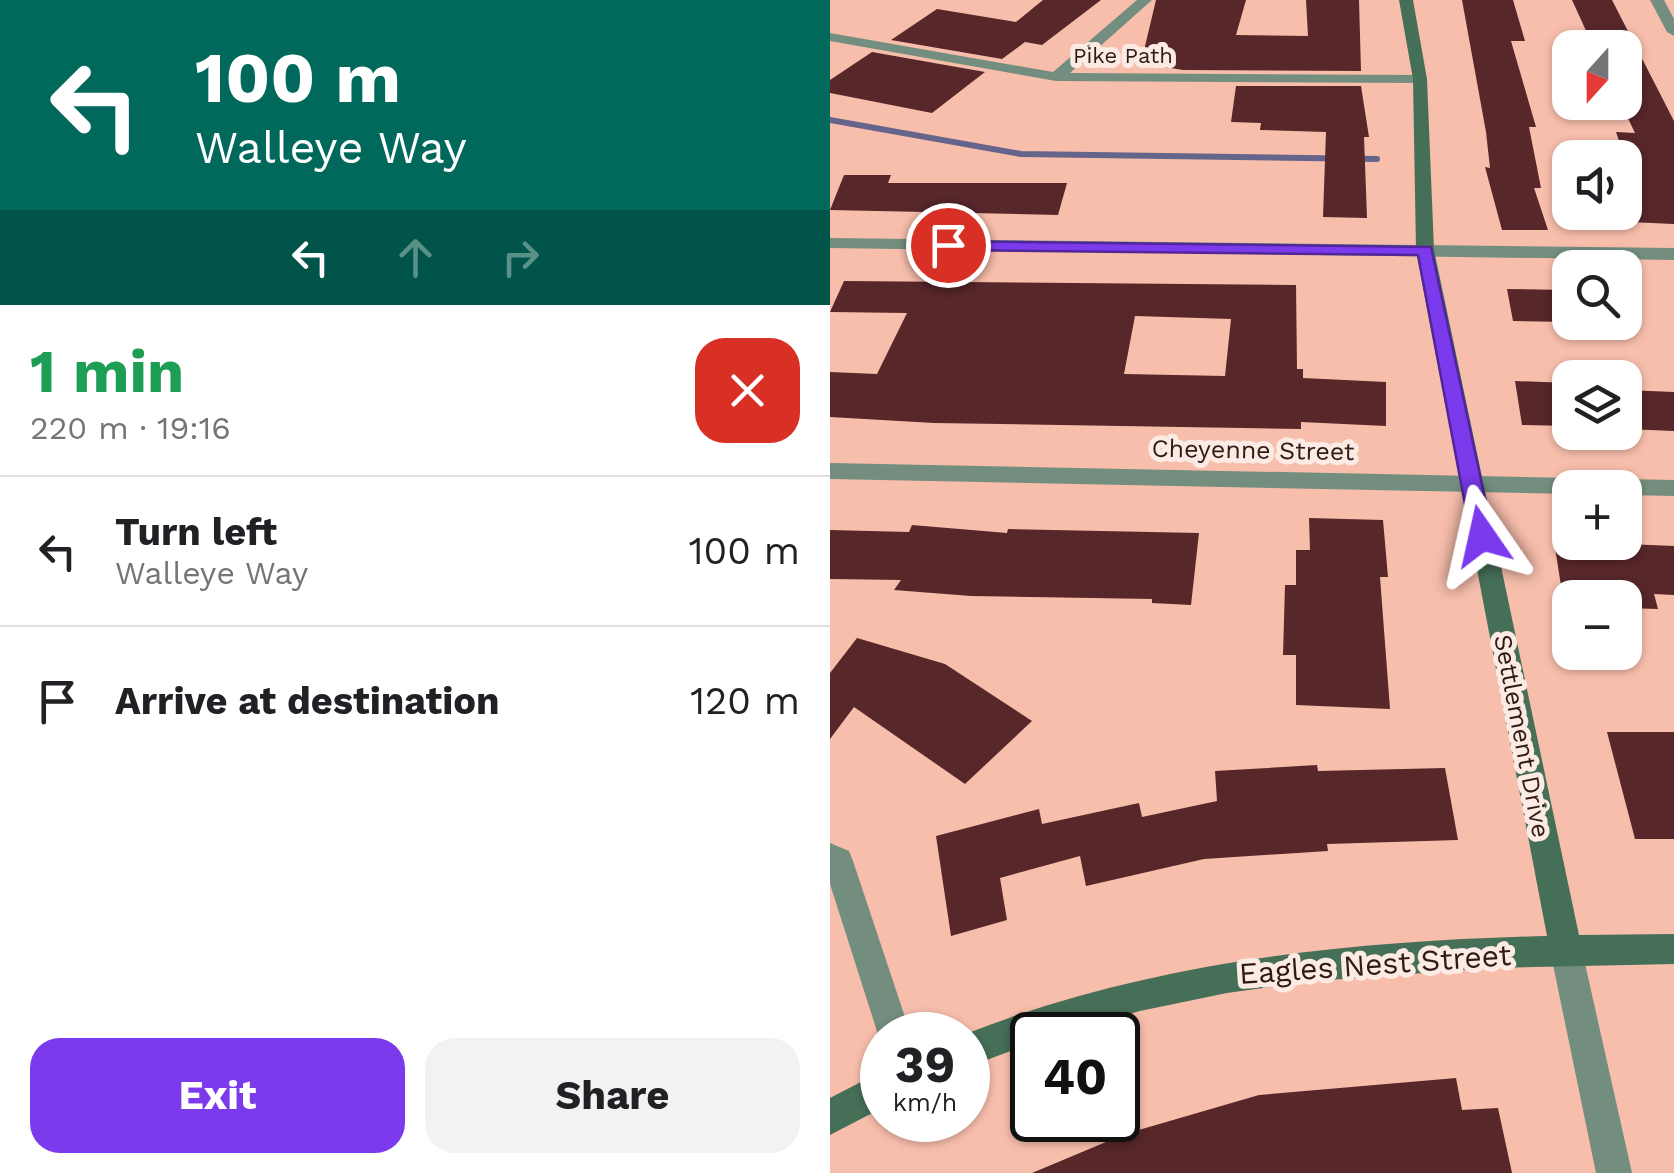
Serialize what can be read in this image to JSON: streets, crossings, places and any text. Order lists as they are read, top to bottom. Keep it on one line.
{"streets":{"street":["Pike Path","Cheyenne Street","Settlement Drive","Eagles Nest Street"]},"crossings":[["Pike Path","Settlement Drive"],["Cheyenne Street","Settlement Drive"],["Settlement Drive","Eagles Nest Street"]],"north":"bottom","page":{"turn":["100 m","Walleye Way"],"map_buttons":["+","−"],"heading":["1 min","220 m · 19:16"],"list":[{"name":"Turn left","note":"Walleye Way","value":"100 m"},{"name":"Arrive at destination","value":"120 m"}],"speed":"39 km/h","limit":"40","buttons":["Exit","Share"]}}
